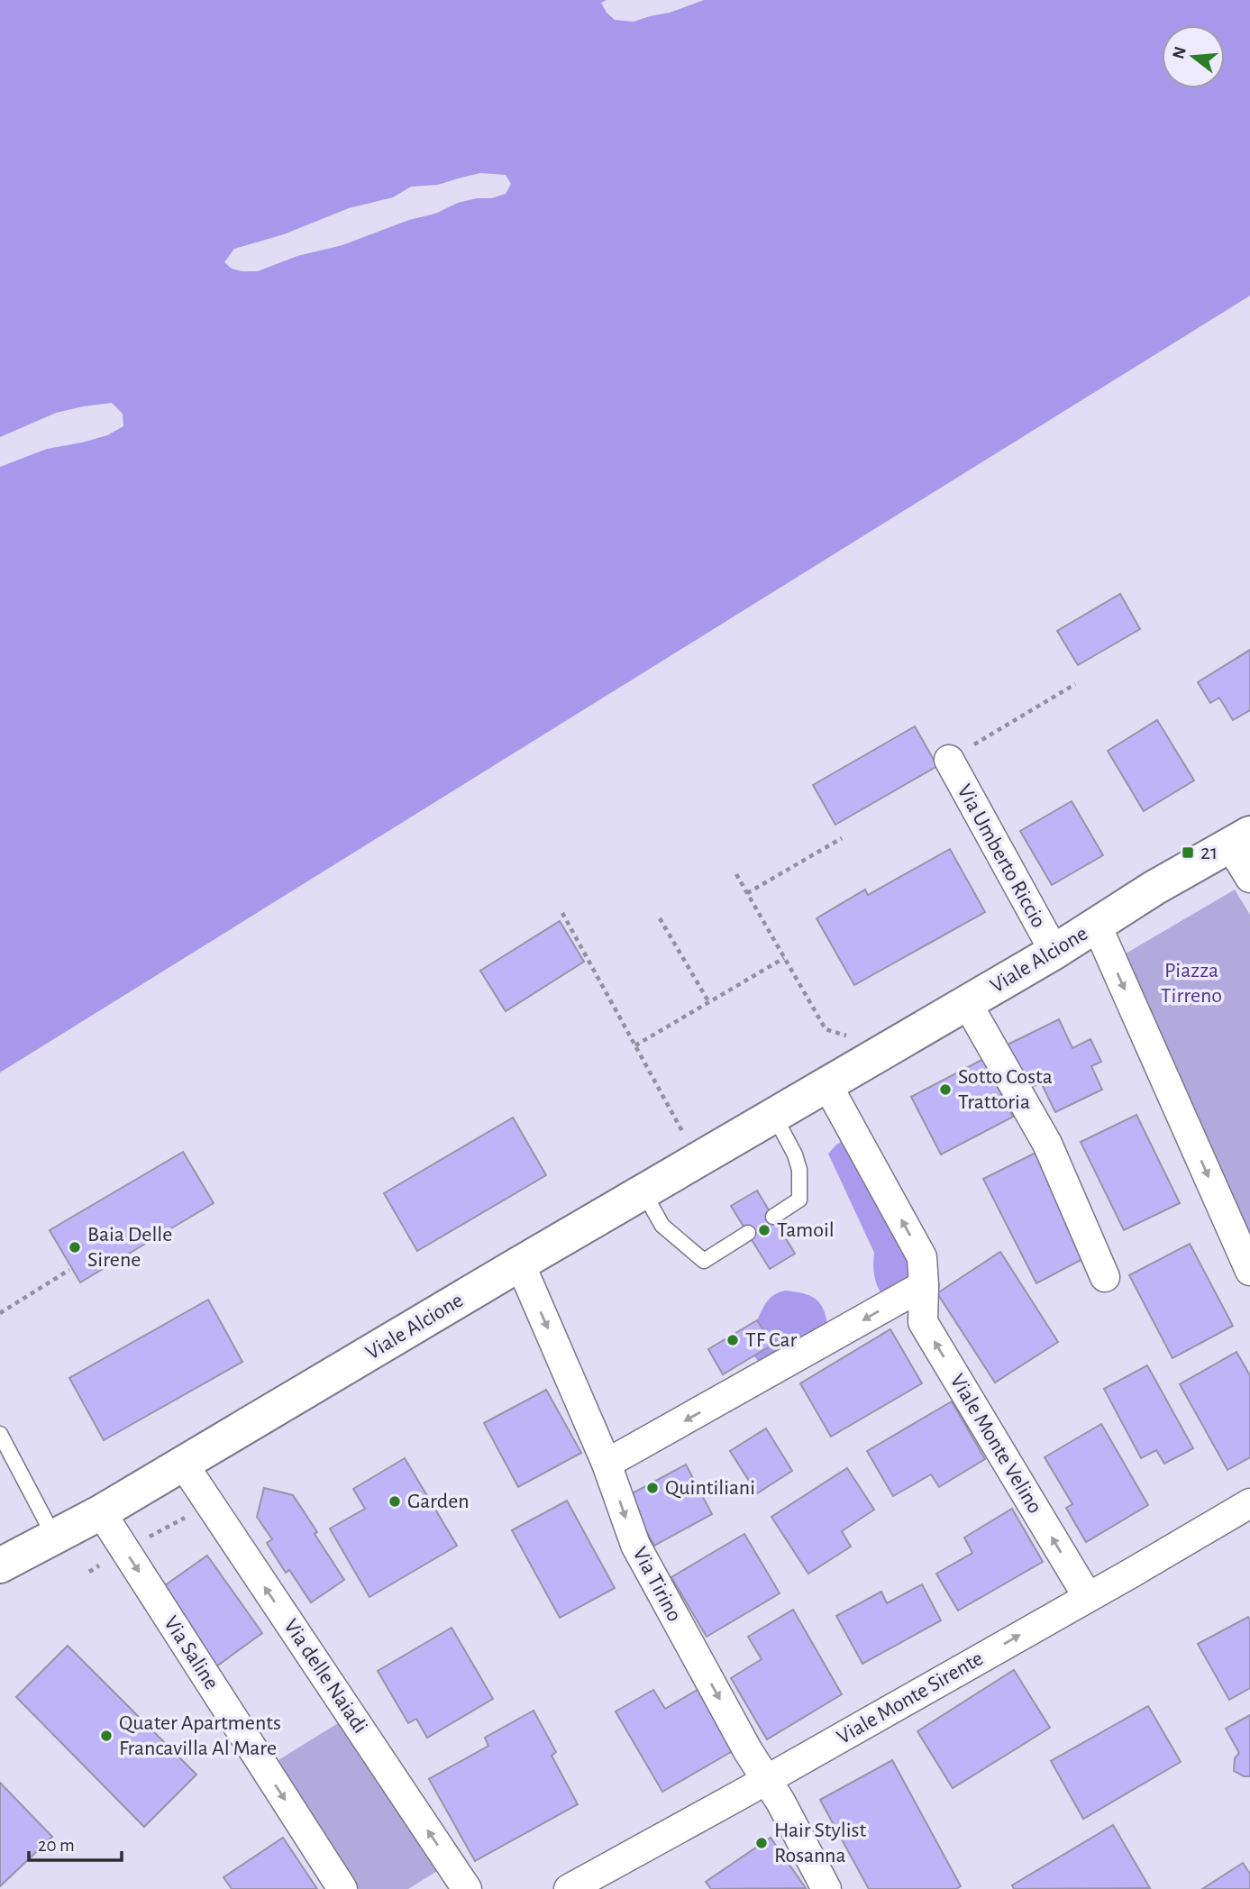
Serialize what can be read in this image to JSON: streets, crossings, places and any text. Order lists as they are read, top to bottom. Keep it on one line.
{"streets":{"street":["Via Umberto Riccio","Viale Alcione","Viale Monte Velino","Via Tirino","Via Saline","Via delle Naiadi","Viale Monte Sirente"]},"crossings":[["Via Umberto Riccio","Viale Alcione"],["Viale Alcione","Via Tirino"],["Viale Alcione","Via Saline"],["Viale Alcione","Via delle Naiadi"],["Viale Monte Velino","Viale Monte Sirente"],["Via Tirino","Viale Monte Sirente"]],"one_way":["Viale Monte Velino","Via Tirino","Via Saline","Via delle Naiadi","Viale Monte Sirente"],"parks":["Piazza Tirreno"],"places":{"transit":["21"],"other":["Sotto Costa Trattoria","Tamoil","Baia Delle Sirene","TF Car","Quintiliani","Garden","Quater Apartments Francavilla Al Mare","Hair Stylist Rosanna"]},"scale_bar":"20 m","north":"left"}
